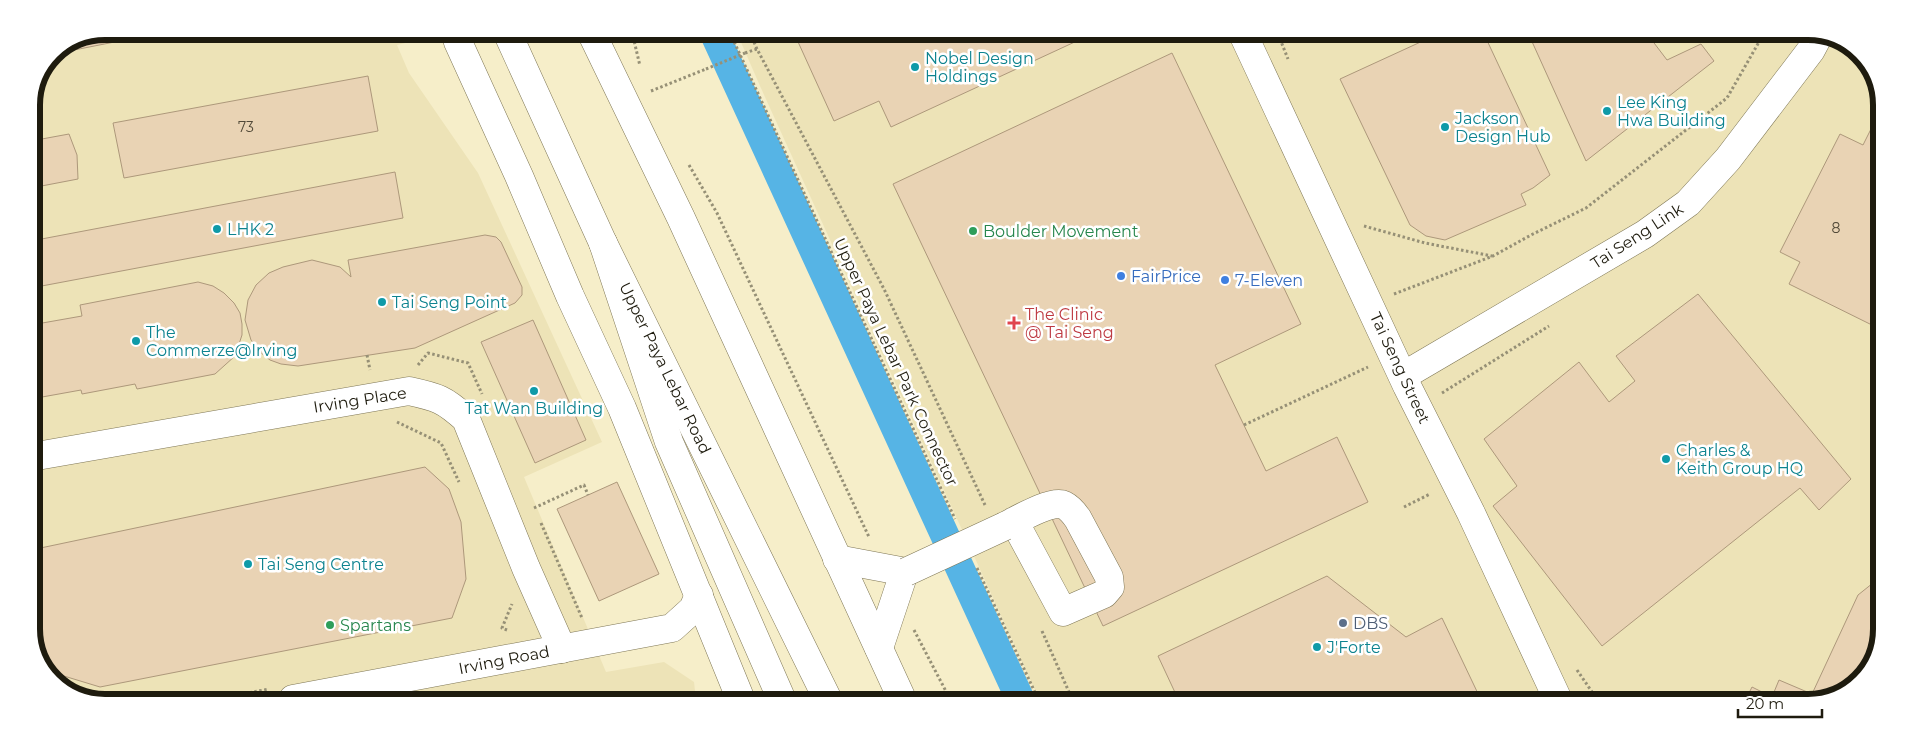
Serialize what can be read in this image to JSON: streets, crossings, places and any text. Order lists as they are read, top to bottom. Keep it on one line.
{"streets":{"main road":["Tai Seng Link","Upper Paya Lebar Road","Tai Seng Street","Irving Place","Irving Road"],"path":["Upper Paya Lebar Park Connector"]},"crossings":[["Tai Seng Link","Tai Seng Street"],["Irving Place","Irving Road"]],"places":{"other":["Nobel Design Holdings","Lee King Hwa Building","Jackson Design Hub","LHK 2","Boulder Movement","FairPrice","7-Eleven","Tai Seng Point","The Commerze@Irving","Tat Wan Building","Charles & Keith Group HQ","Tai Seng Centre","DBS","Spartans","J'Forte"],"health":["The Clinic @ Tai Seng"]},"house_numbers":["73","8"],"scale_bar":"20 m"}
